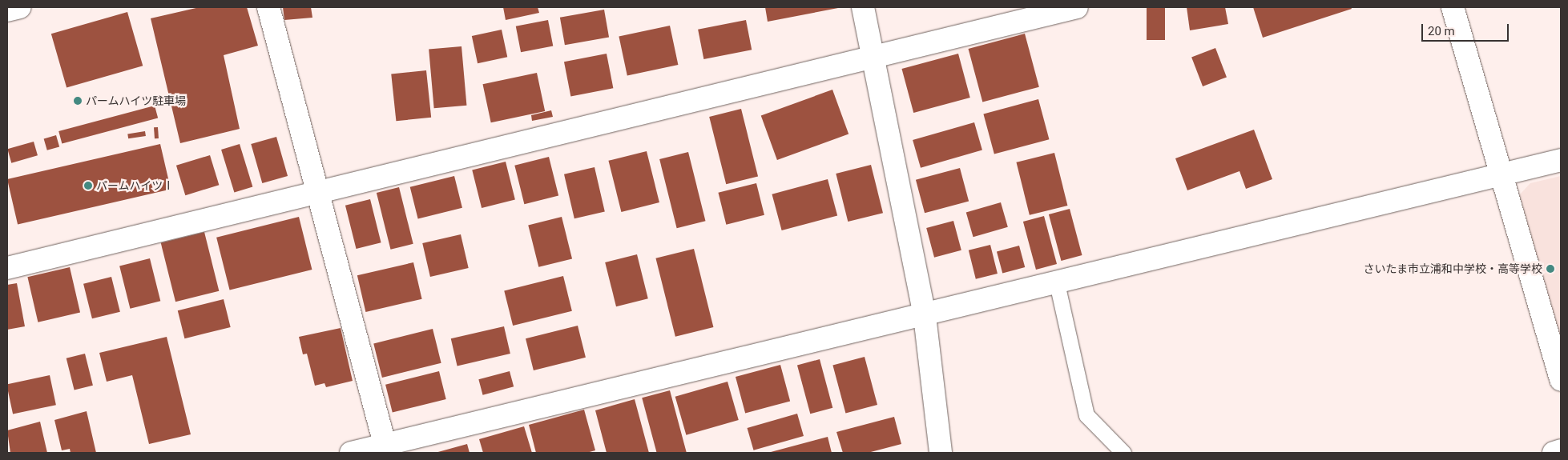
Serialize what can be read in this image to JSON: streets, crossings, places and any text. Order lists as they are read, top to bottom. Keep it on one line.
{"places":["パームハイツ駐車場","パームハイツⅠ","さいたま市立浦和中学校・高等学校"],"scale_bar":"20 m"}
